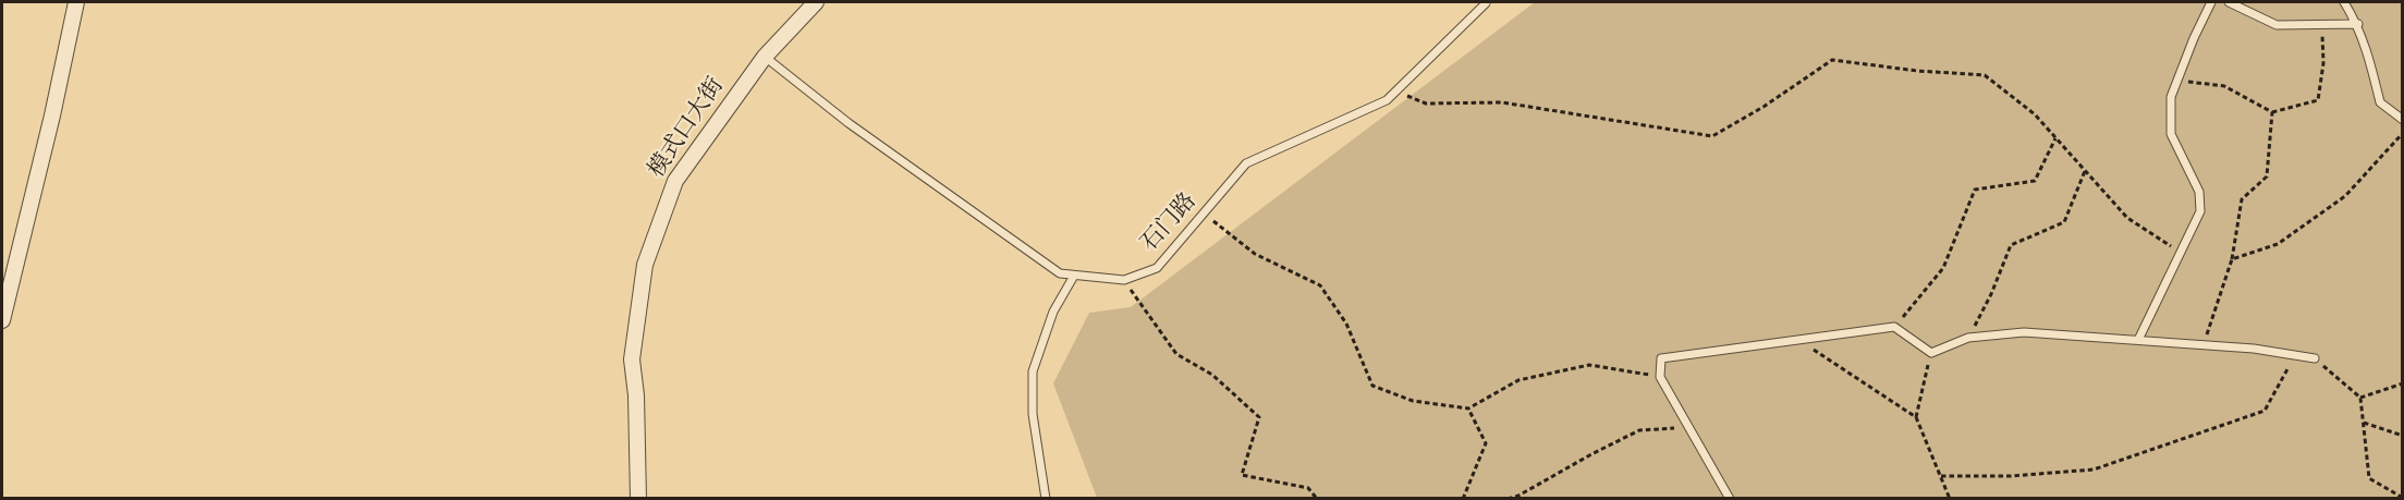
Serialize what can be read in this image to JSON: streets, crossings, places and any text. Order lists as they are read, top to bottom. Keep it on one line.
{"streets":{"street":["模式口大街"],"lane":["石门路"]},"crossings":[["模式口大街","石门路"]]}
